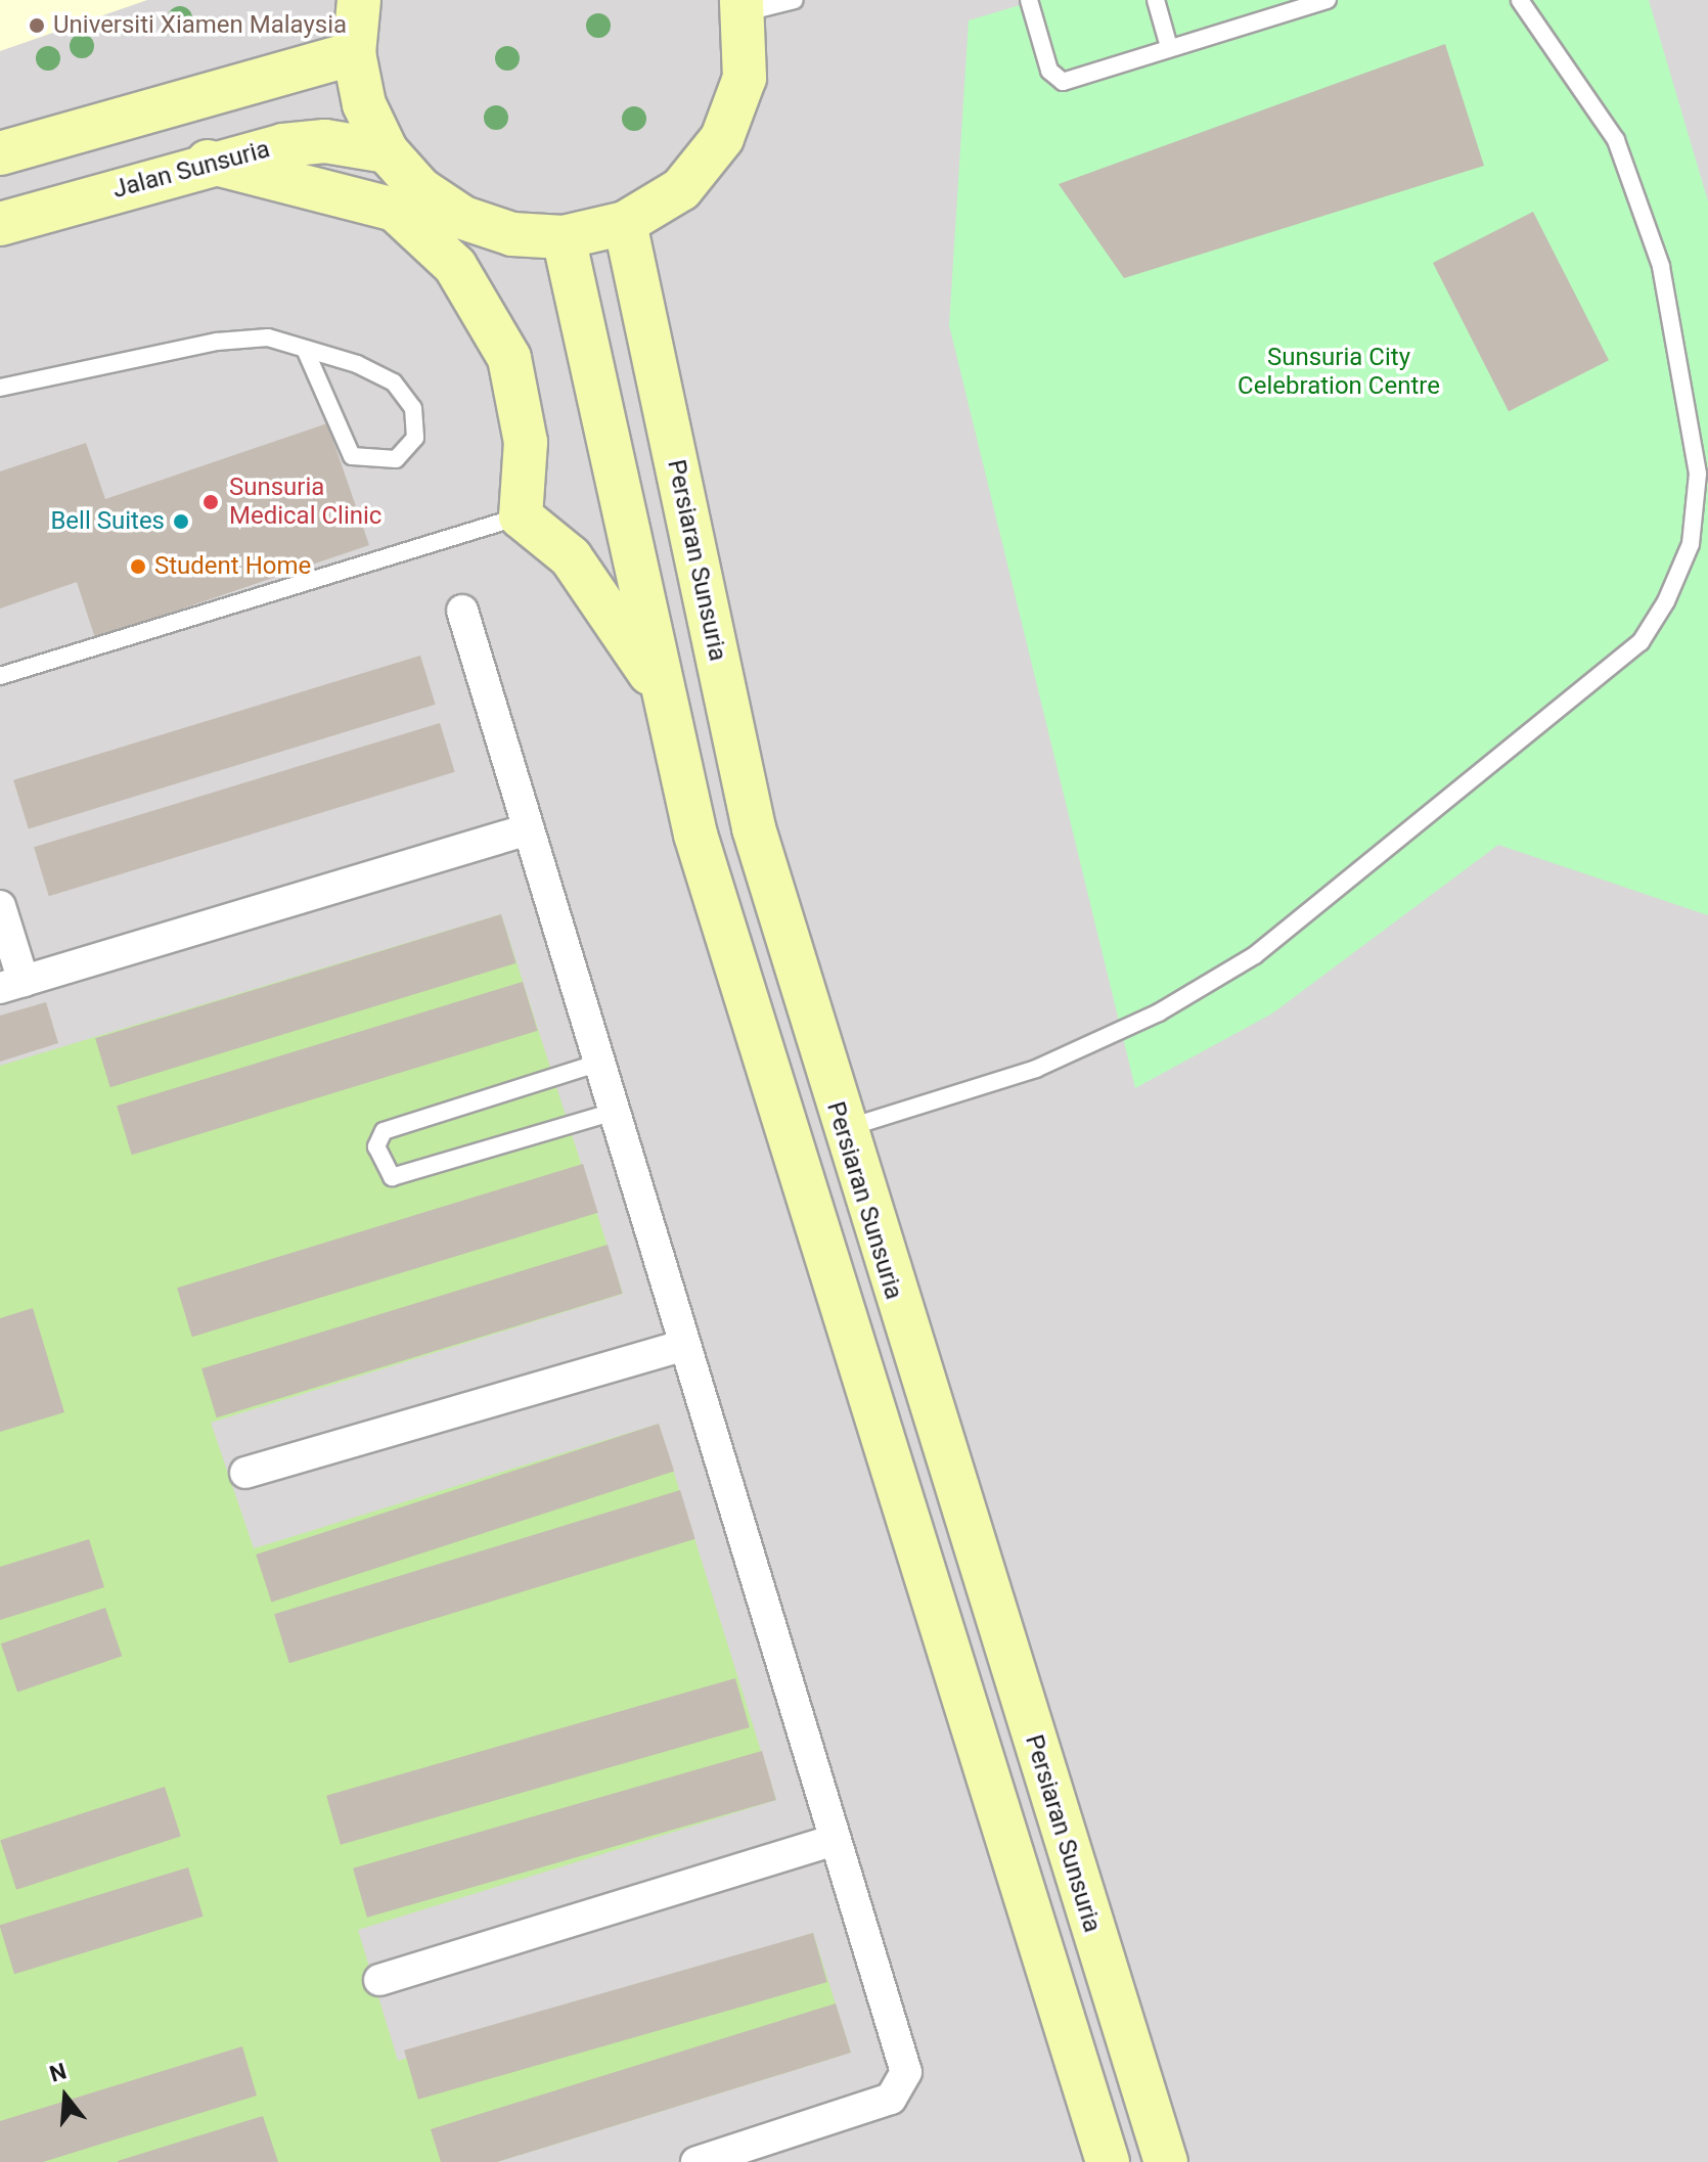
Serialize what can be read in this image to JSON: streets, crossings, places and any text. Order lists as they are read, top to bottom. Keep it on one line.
{"streets":{"street":["Jalan Sunsuria","Persiaran Sunsuria"]},"parks":["Sunsuria City Celebration Centre"],"places":["Universiti Xiamen Malaysia","Sunsuria Medical Clinic","Bell Suites","Student Home"],"north":"top"}
